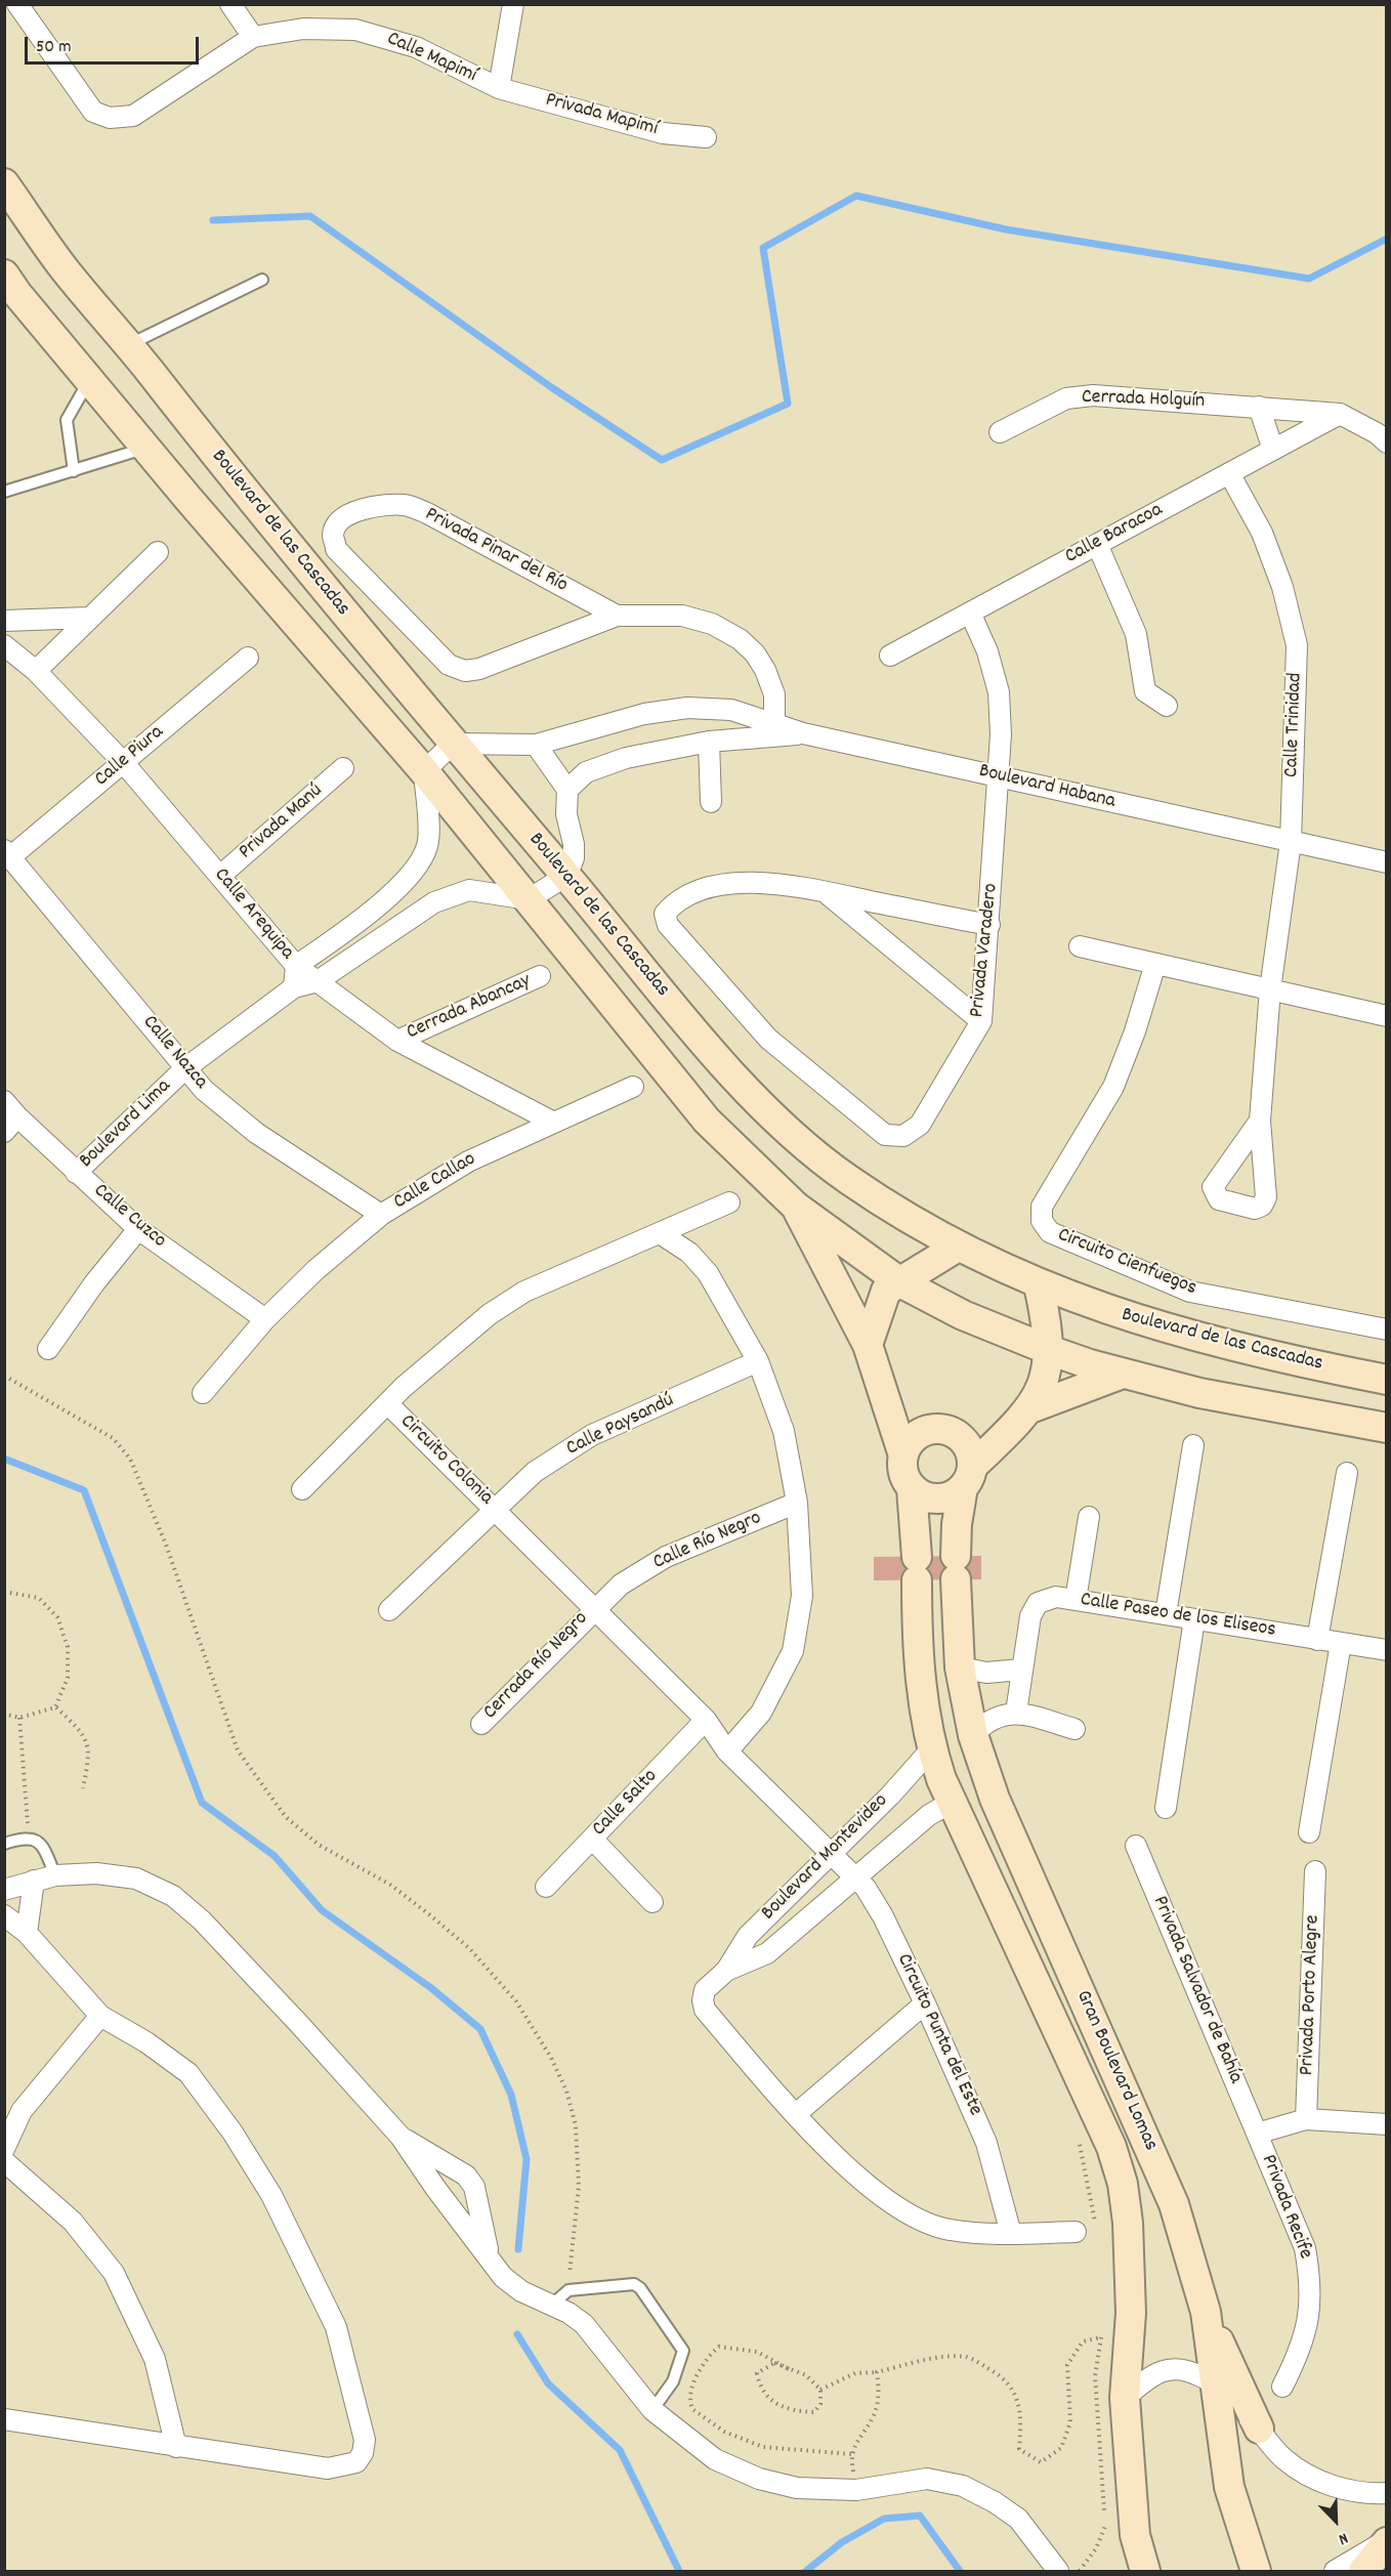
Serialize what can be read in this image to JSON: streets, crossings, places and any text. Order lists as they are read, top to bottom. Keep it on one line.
{"streets":{"main road":["Boulevard de las Cascadas","Gran Boulevard Lomas"],"street":["Calle Mapimí","Privada Mapimí","Cerrada Holguín","Calle Baracoa","Privada Pinar del Río","Calle Trinidad","Calle Piura","Boulevard Habana","Privada Manú","Calle Arequipa","Privada Varadero","Cerrada Abancay","Calle Nazca","Boulevard Lima","Calle Callao","Calle Cuzco","Circuito Cienfuegos","Calle Paysandú","Circuito Colonia","Calle Río Negro","Calle Paseo de los Eliseos","Cerrada Río Negro","Calle Salto","Boulevard Montevideo","Privada Salvador de Bahía","Privada Porto Alegre","Circuito Punta del Este","Privada Recife"]},"crossings":[["Calle Mapimí","Privada Mapimí"],["Cerrada Holguín","Calle Baracoa"],["Boulevard de las Cascadas","Boulevard Habana"],["Boulevard de las Cascadas","Boulevard Lima"],["Calle Baracoa","Calle Trinidad"],["Calle Baracoa","Privada Varadero"],["Privada Pinar del Río","Boulevard Habana"],["Calle Trinidad","Boulevard Habana"],["Calle Piura","Calle Arequipa"],["Calle Piura","Calle Nazca"],["Boulevard Habana","Privada Varadero"],["Privada Manú","Calle Arequipa"],["Calle Arequipa","Cerrada Abancay"],["Calle Arequipa","Boulevard Lima"],["Calle Arequipa","Calle Callao"],["Calle Nazca","Boulevard Lima"],["Calle Nazca","Calle Callao"],["Boulevard Lima","Calle Cuzco"],["Calle Callao","Calle Cuzco"],["Calle Paysandú","Circuito Colonia"],["Circuito Colonia","Calle Río Negro"],["Circuito Colonia","Cerrada Río Negro"],["Circuito Colonia","Calle Salto"],["Circuito Colonia","Boulevard Montevideo"],["Circuito Colonia","Circuito Punta del Este"],["Calle Río Negro","Cerrada Río Negro"],["Boulevard Montevideo","Circuito Punta del Este"],["Boulevard Montevideo","Gran Boulevard Lomas"],["Privada Salvador de Bahía","Privada Recife"]],"scale_bar":"50 m","north":"bottom right"}
